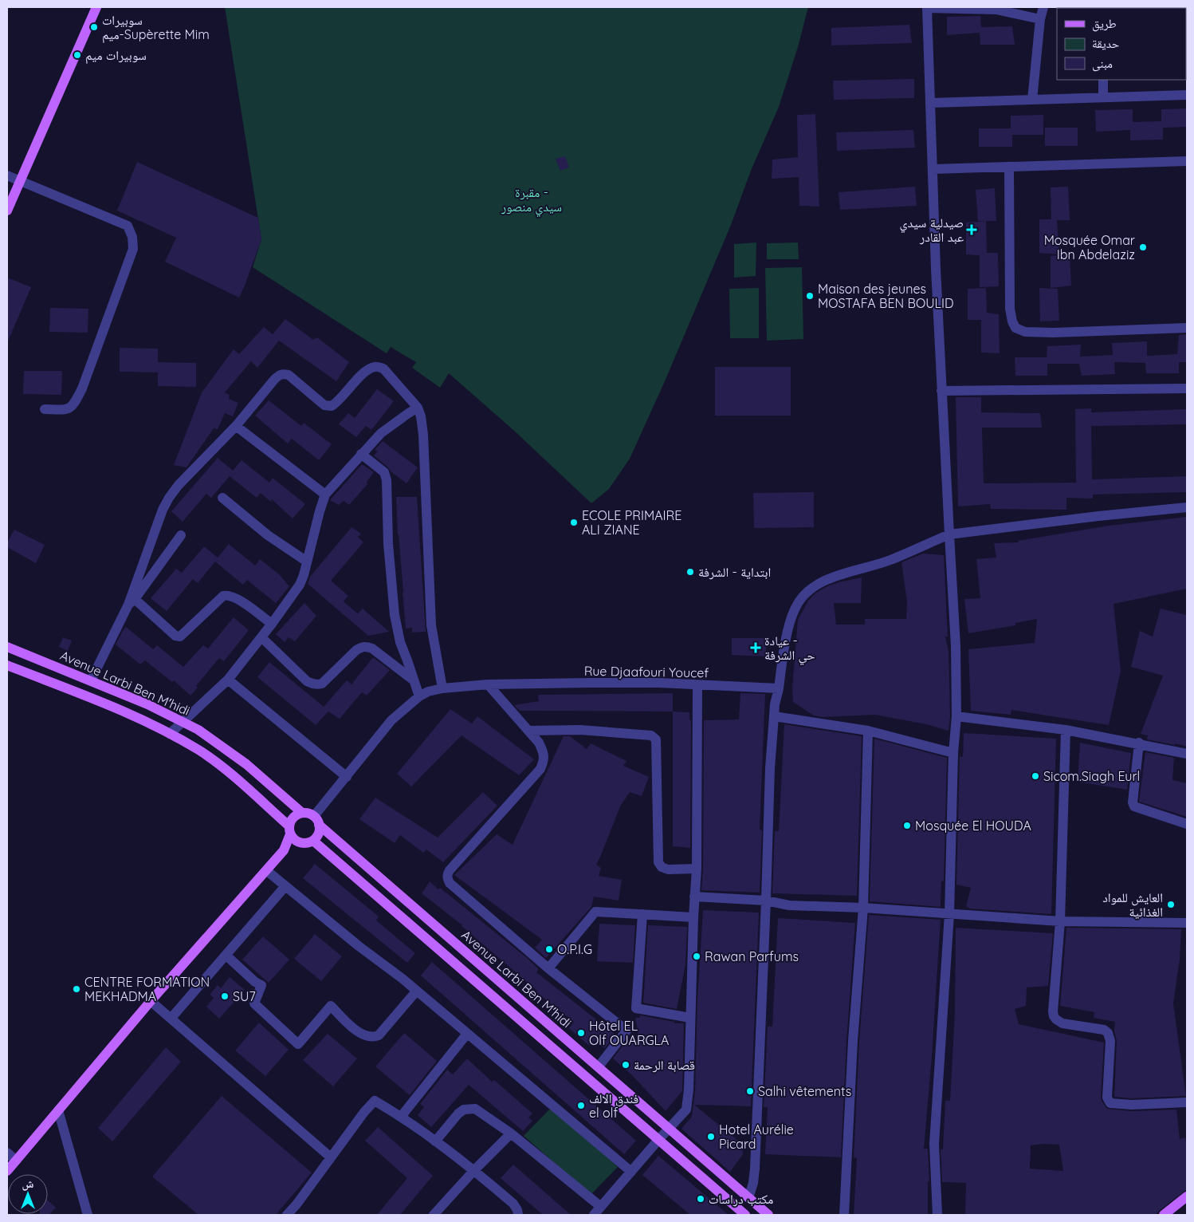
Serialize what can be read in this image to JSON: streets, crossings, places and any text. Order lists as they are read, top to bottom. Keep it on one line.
{"streets":{"main road":["Avenue Larbi Ben M'hidi"],"street":["Rue Djaafouri Youcef"]},"crossings":[["Rue Djaafouri Youcef","Avenue Larbi Ben M'hidi"]],"parks":["مقبرة - سيدي منصور"],"places":{"other":["سوبيرات ميم-Supèrette Mim","سوبيرات ميم","Mosquée Omar Ibn Abdelaziz","Maison des jeunes MOSTAFA BEN BOULID","ECOLE PRIMAIRE ALI ZIANE","ابتداية - الشرفة","Sicom.Siagh Eurl","Mosquée El HOUDA","العايش للمواد الغذائية","O.P.I.G","Rawan Parfums","CENTRE FORMATION MEKHADMA","SU7","Hôtel EL Olf OUARGLA","قصابة الرحمة","Salhi vêtements","فندق الالف el olf","Hotel Aurélie Picard","مكتب دراسات"],"health":["صيدلية سيدي عبد القادر","عيادة - حي الشرفة"]},"legend":["طريق","حديقة","مبنى"],"north":"top"}
